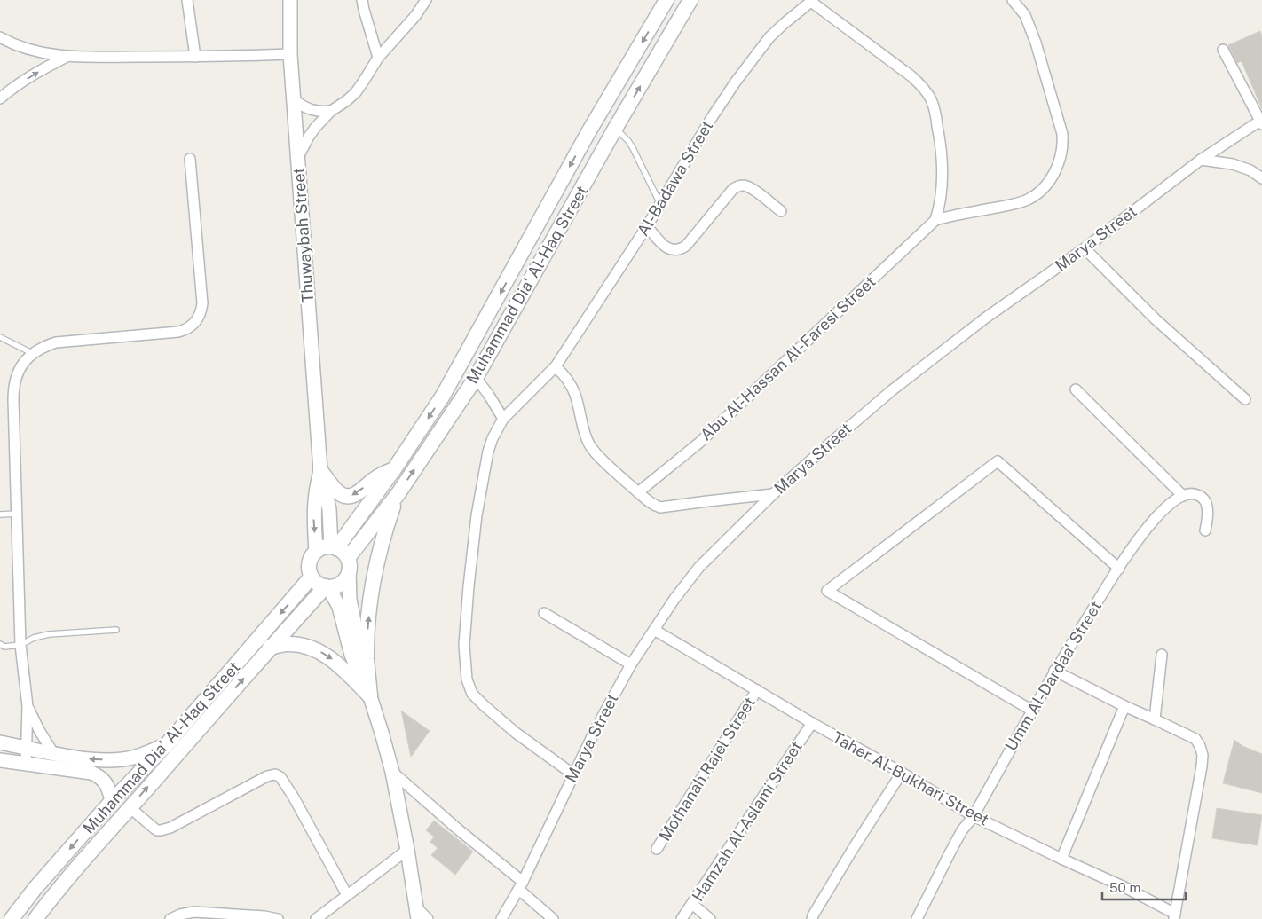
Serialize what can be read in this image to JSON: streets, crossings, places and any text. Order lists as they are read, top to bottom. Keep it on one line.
{"streets":{"main road":["Muhammad Dia' Al-Haq Street"],"street":["Al-Badawa Street","Thuwaybah Street","Marya Street","Abu Al-Hassan Al-Faresi Street","Umm Al-Dardaa' Street","Mothanah Rajel Street","Taher Al-Bukhari Street","Hamzah Al-Aslami Street"]},"crossings":[["Thuwaybah Street","Muhammad Dia' Al-Haq Street"],["Marya Street","Taher Al-Bukhari Street"],["Umm Al-Dardaa' Street","Taher Al-Bukhari Street"],["Mothanah Rajel Street","Taher Al-Bukhari Street"],["Taher Al-Bukhari Street","Hamzah Al-Aslami Street"]],"scale_bar":"50 m"}
